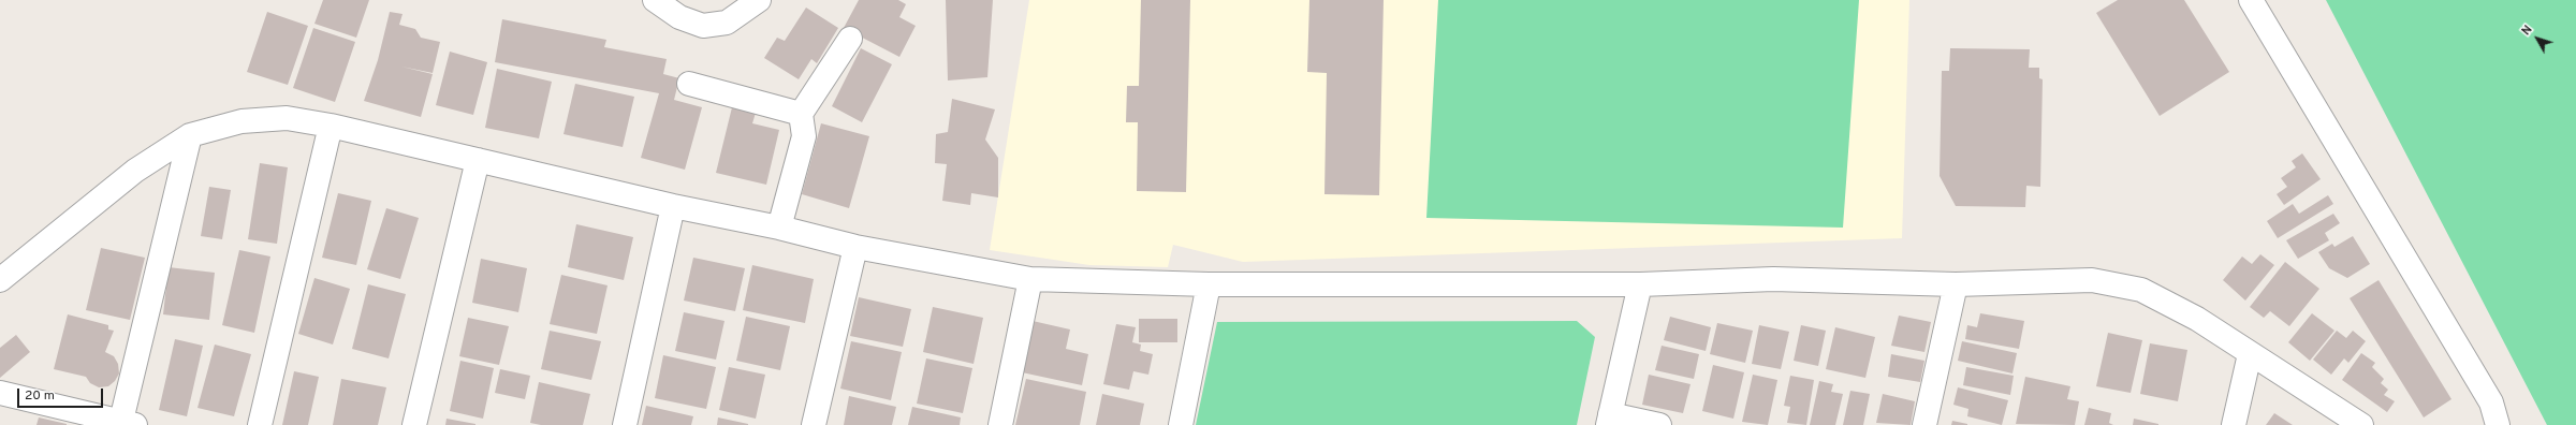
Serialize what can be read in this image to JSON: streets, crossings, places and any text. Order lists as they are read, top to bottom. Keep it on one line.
{"scale_bar":"20 m","north":"top left"}
